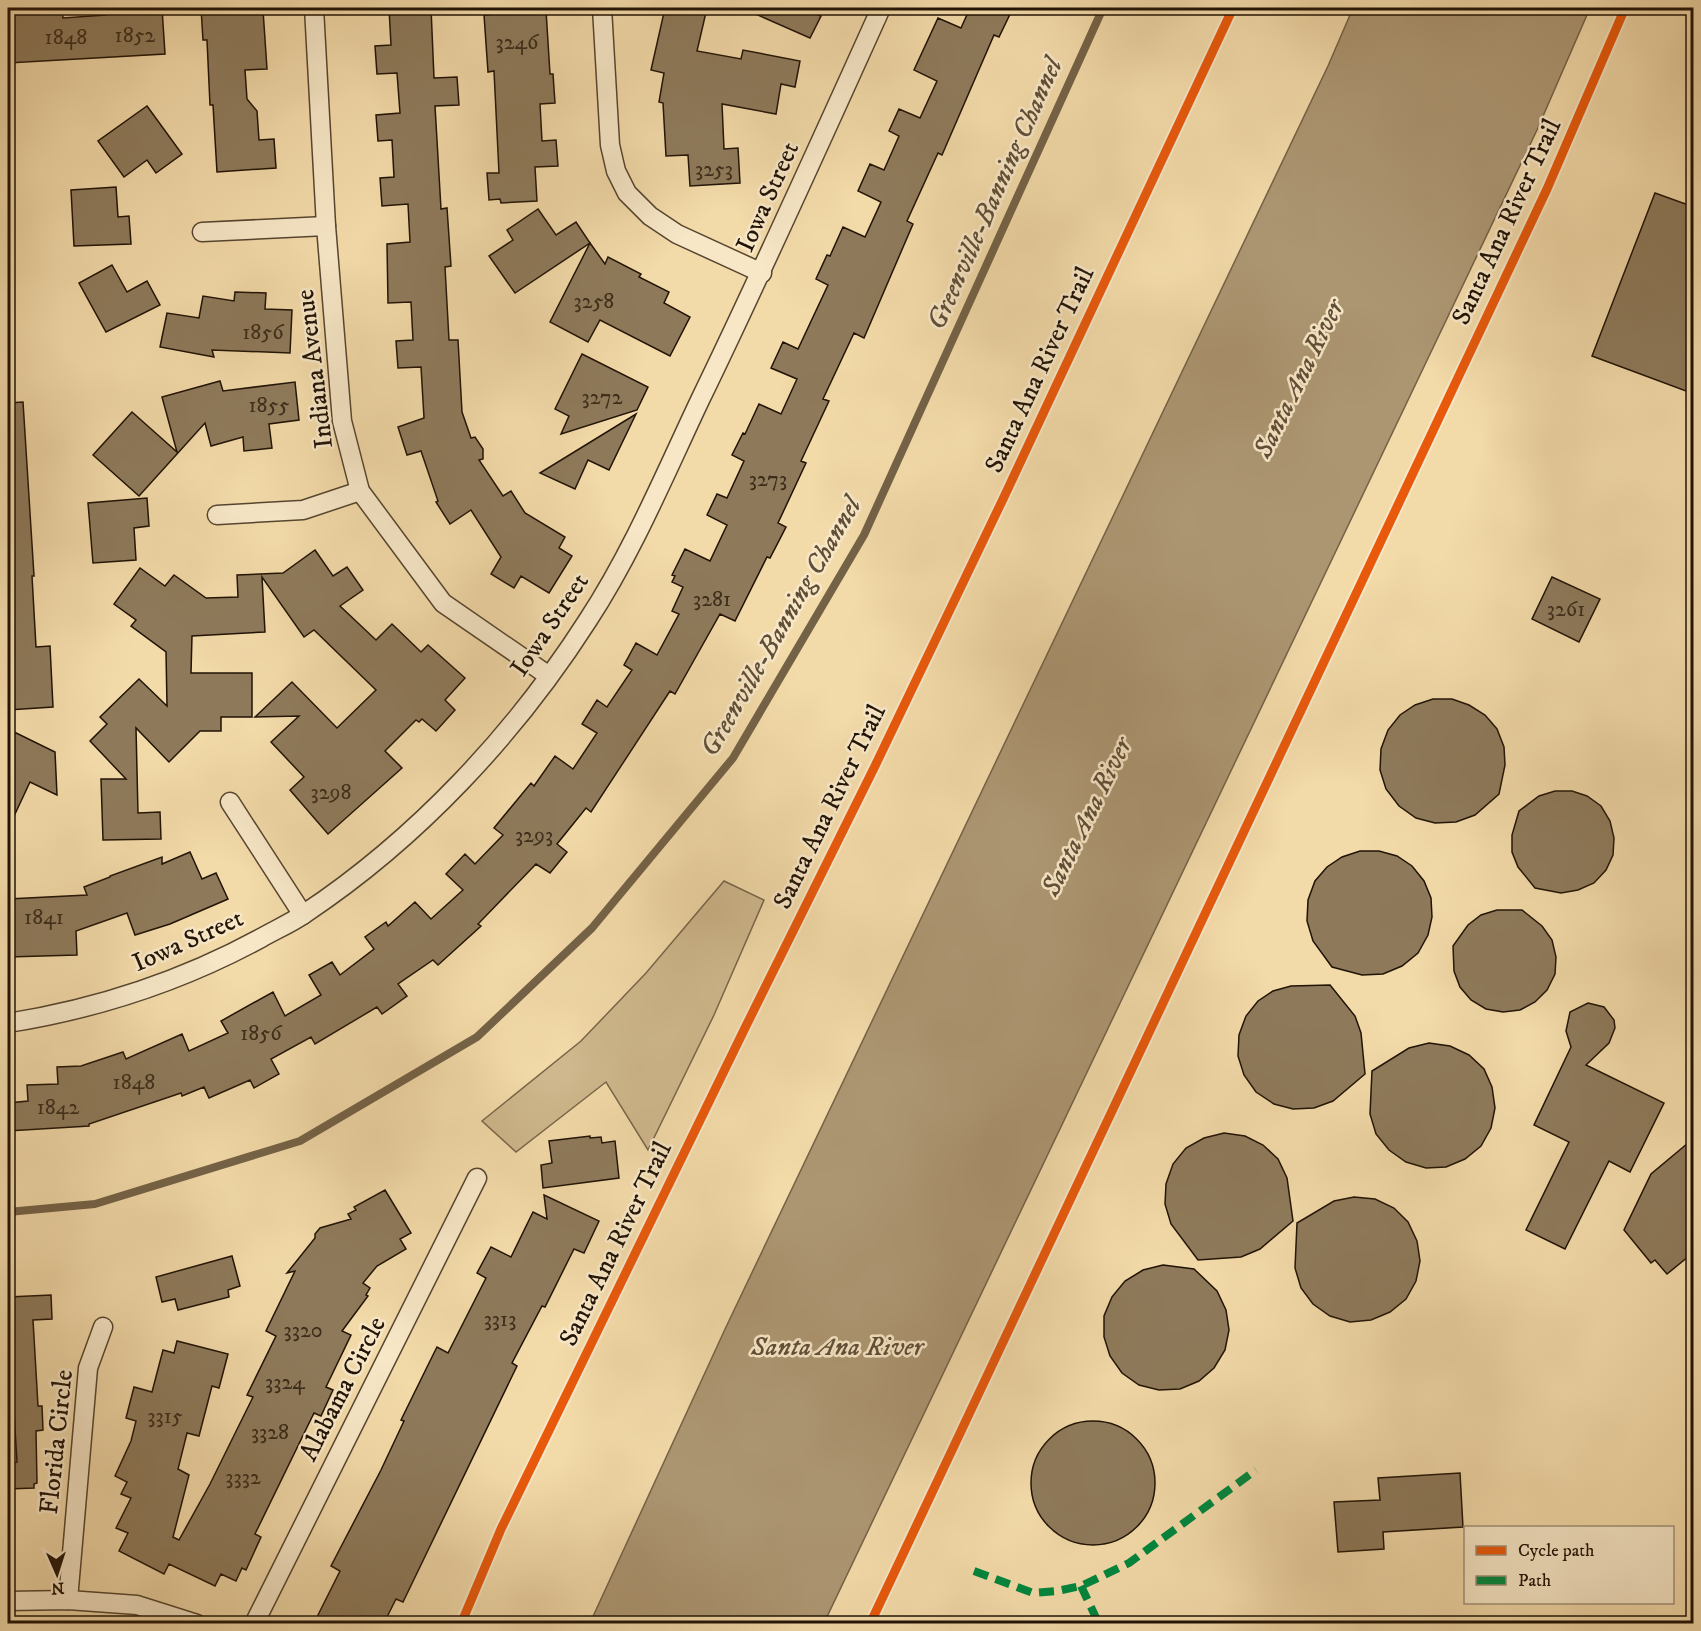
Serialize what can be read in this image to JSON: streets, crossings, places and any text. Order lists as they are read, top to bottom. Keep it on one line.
{"streets":{"street":["Iowa Street","Indiana Avenue","Alabama Circle","Florida Circle"],"cycle path":["Santa Ana River Trail"]},"crossings":[["Iowa Street","Indiana Avenue"]],"water":["Greenville-Banning Channel","Santa Ana River"],"house_numbers":["1852","1848","3246","3253","3258","1856","3272","1855","3273","3281","3261","3298","3293","1841","1856","1848","1842","3313","3320","3324","3315","3328","3332"],"legend":["Cycle path","Path"],"north":"bottom"}
